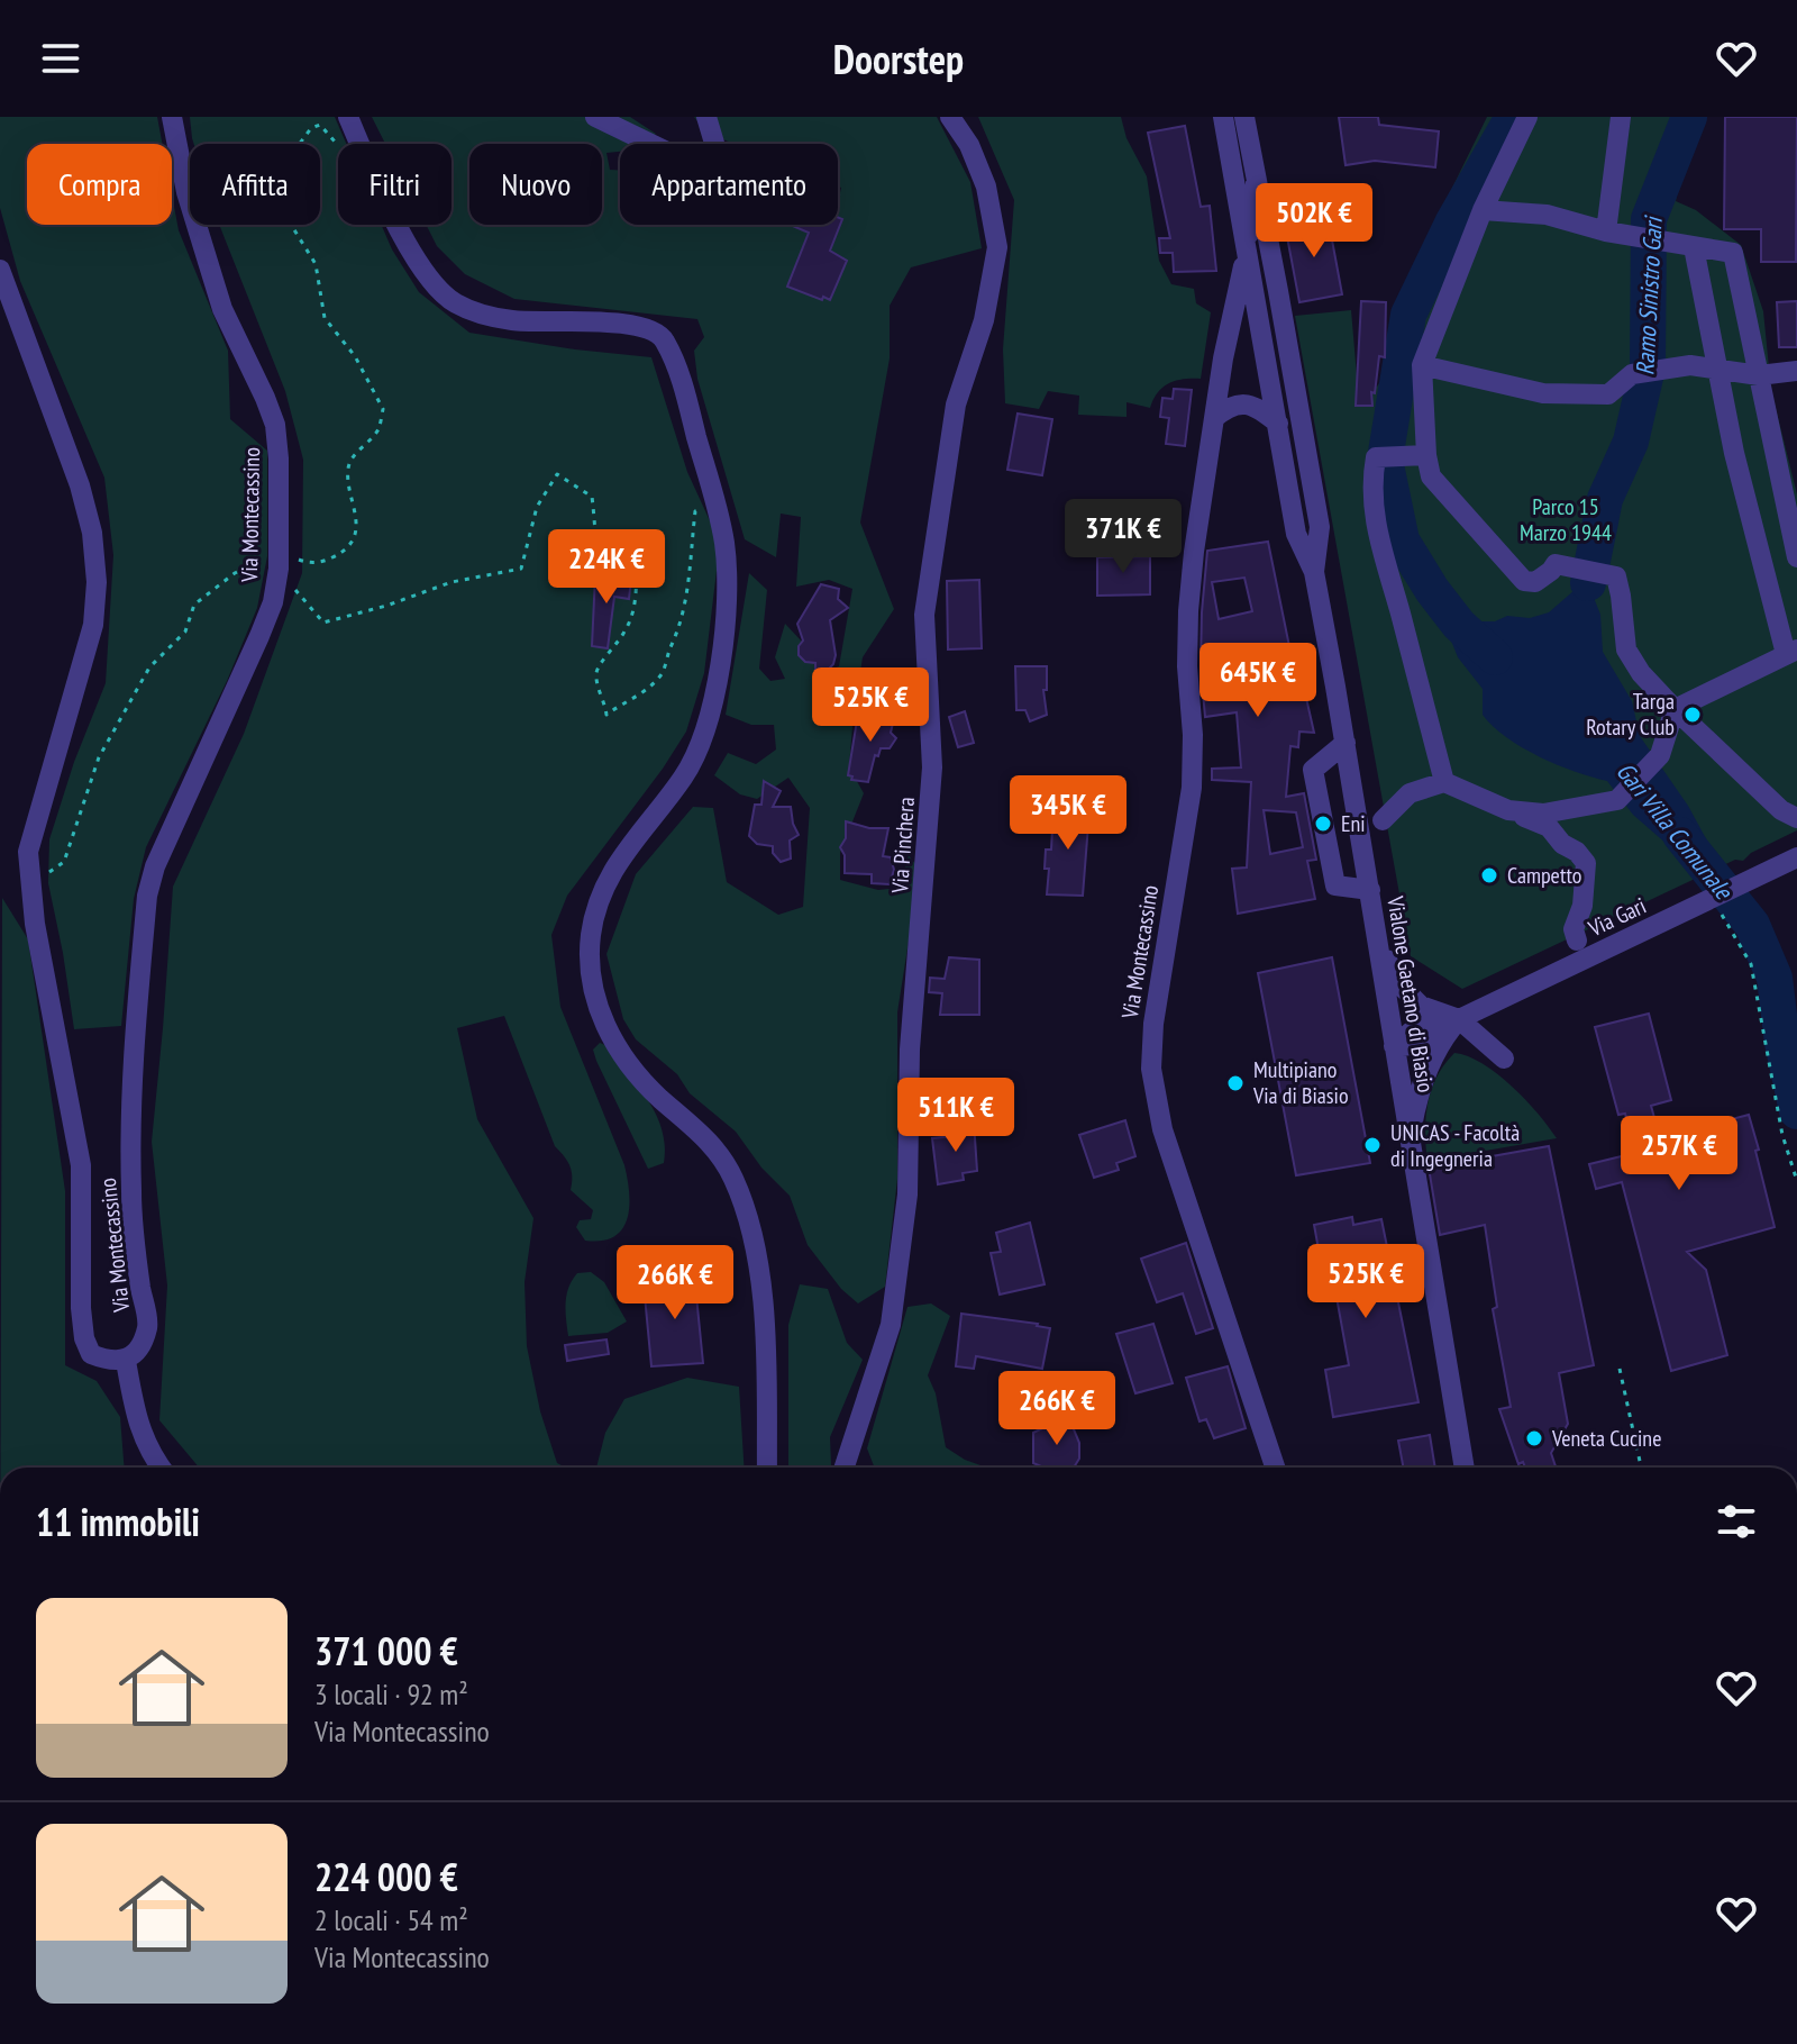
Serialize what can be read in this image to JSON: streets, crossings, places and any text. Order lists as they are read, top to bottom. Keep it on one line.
{"streets":{"street":["Via Montecassino","Via Pinchera","Via Gari","Vialone Gaetano di Biasio"]},"crossings":[["Via Montecassino","Vialone Gaetano di Biasio"],["Via Gari","Vialone Gaetano di Biasio"]],"water":["Ramo Sinistro Gari","Gari Villa Comunale"],"parks":["Parco 15 Marzo 1944"],"places":["Targa Rotary Club","Eni","Campetto","Multipiano Via di Biasio","UNICAS - Facoltà di Ingegneria","Veneta Cucine"],"page":{"header":"Doorstep","chip":["Compra","Affitta","Filtri","Nuovo","Appartamento"],"price":["502K €","371K €","224K €","645K €","525K €","345K €","511K €","257K €","525K €","266K €","266K €"],"heading":"11 immobili","list":[{"name":"371 000 €","note":"3 locali · 92 m² · Via Montecassino"},{"name":"224 000 €","note":"2 locali · 54 m² · Via Montecassino"}]}}
